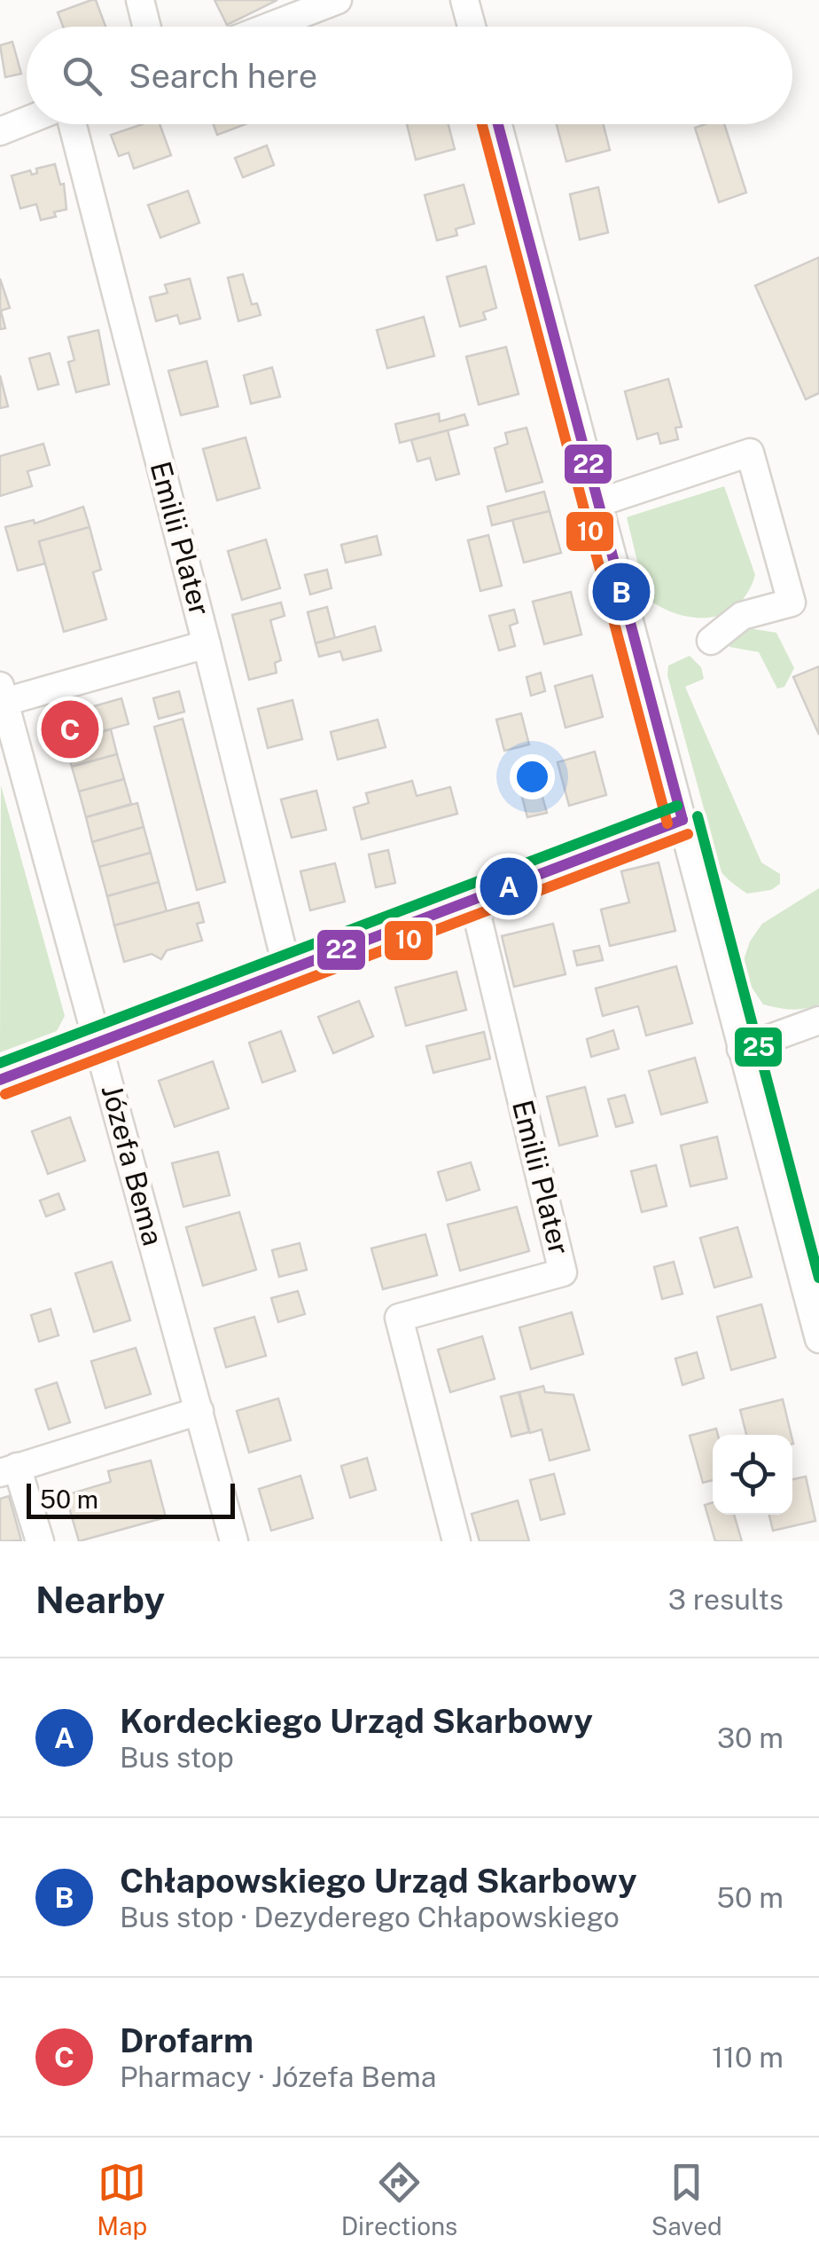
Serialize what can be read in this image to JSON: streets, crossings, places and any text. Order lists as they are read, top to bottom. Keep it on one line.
{"streets":{"street":["Emilii Plater","Józefa Bema"]},"lines":["transit line 22","transit line 10","transit line 25"],"scale_bar":"50 m","page":{"search":"Search here","pins":["B","C","A"],"scale":"50 m","heading":["Nearby","3 results"],"list":[{"mark":"A","name":"Kordeckiego Urząd Skarbowy","note":"Bus stop","value":"30 m"},{"mark":"B","name":"Chłapowskiego Urząd Skarbowy","note":"Bus stop · Dezyderego Chłapowskiego","value":"50 m"},{"mark":"C","name":"Drofarm","note":"Pharmacy · Józefa Bema","value":"110 m"}],"nav":["Map","Directions","Saved"]}}
